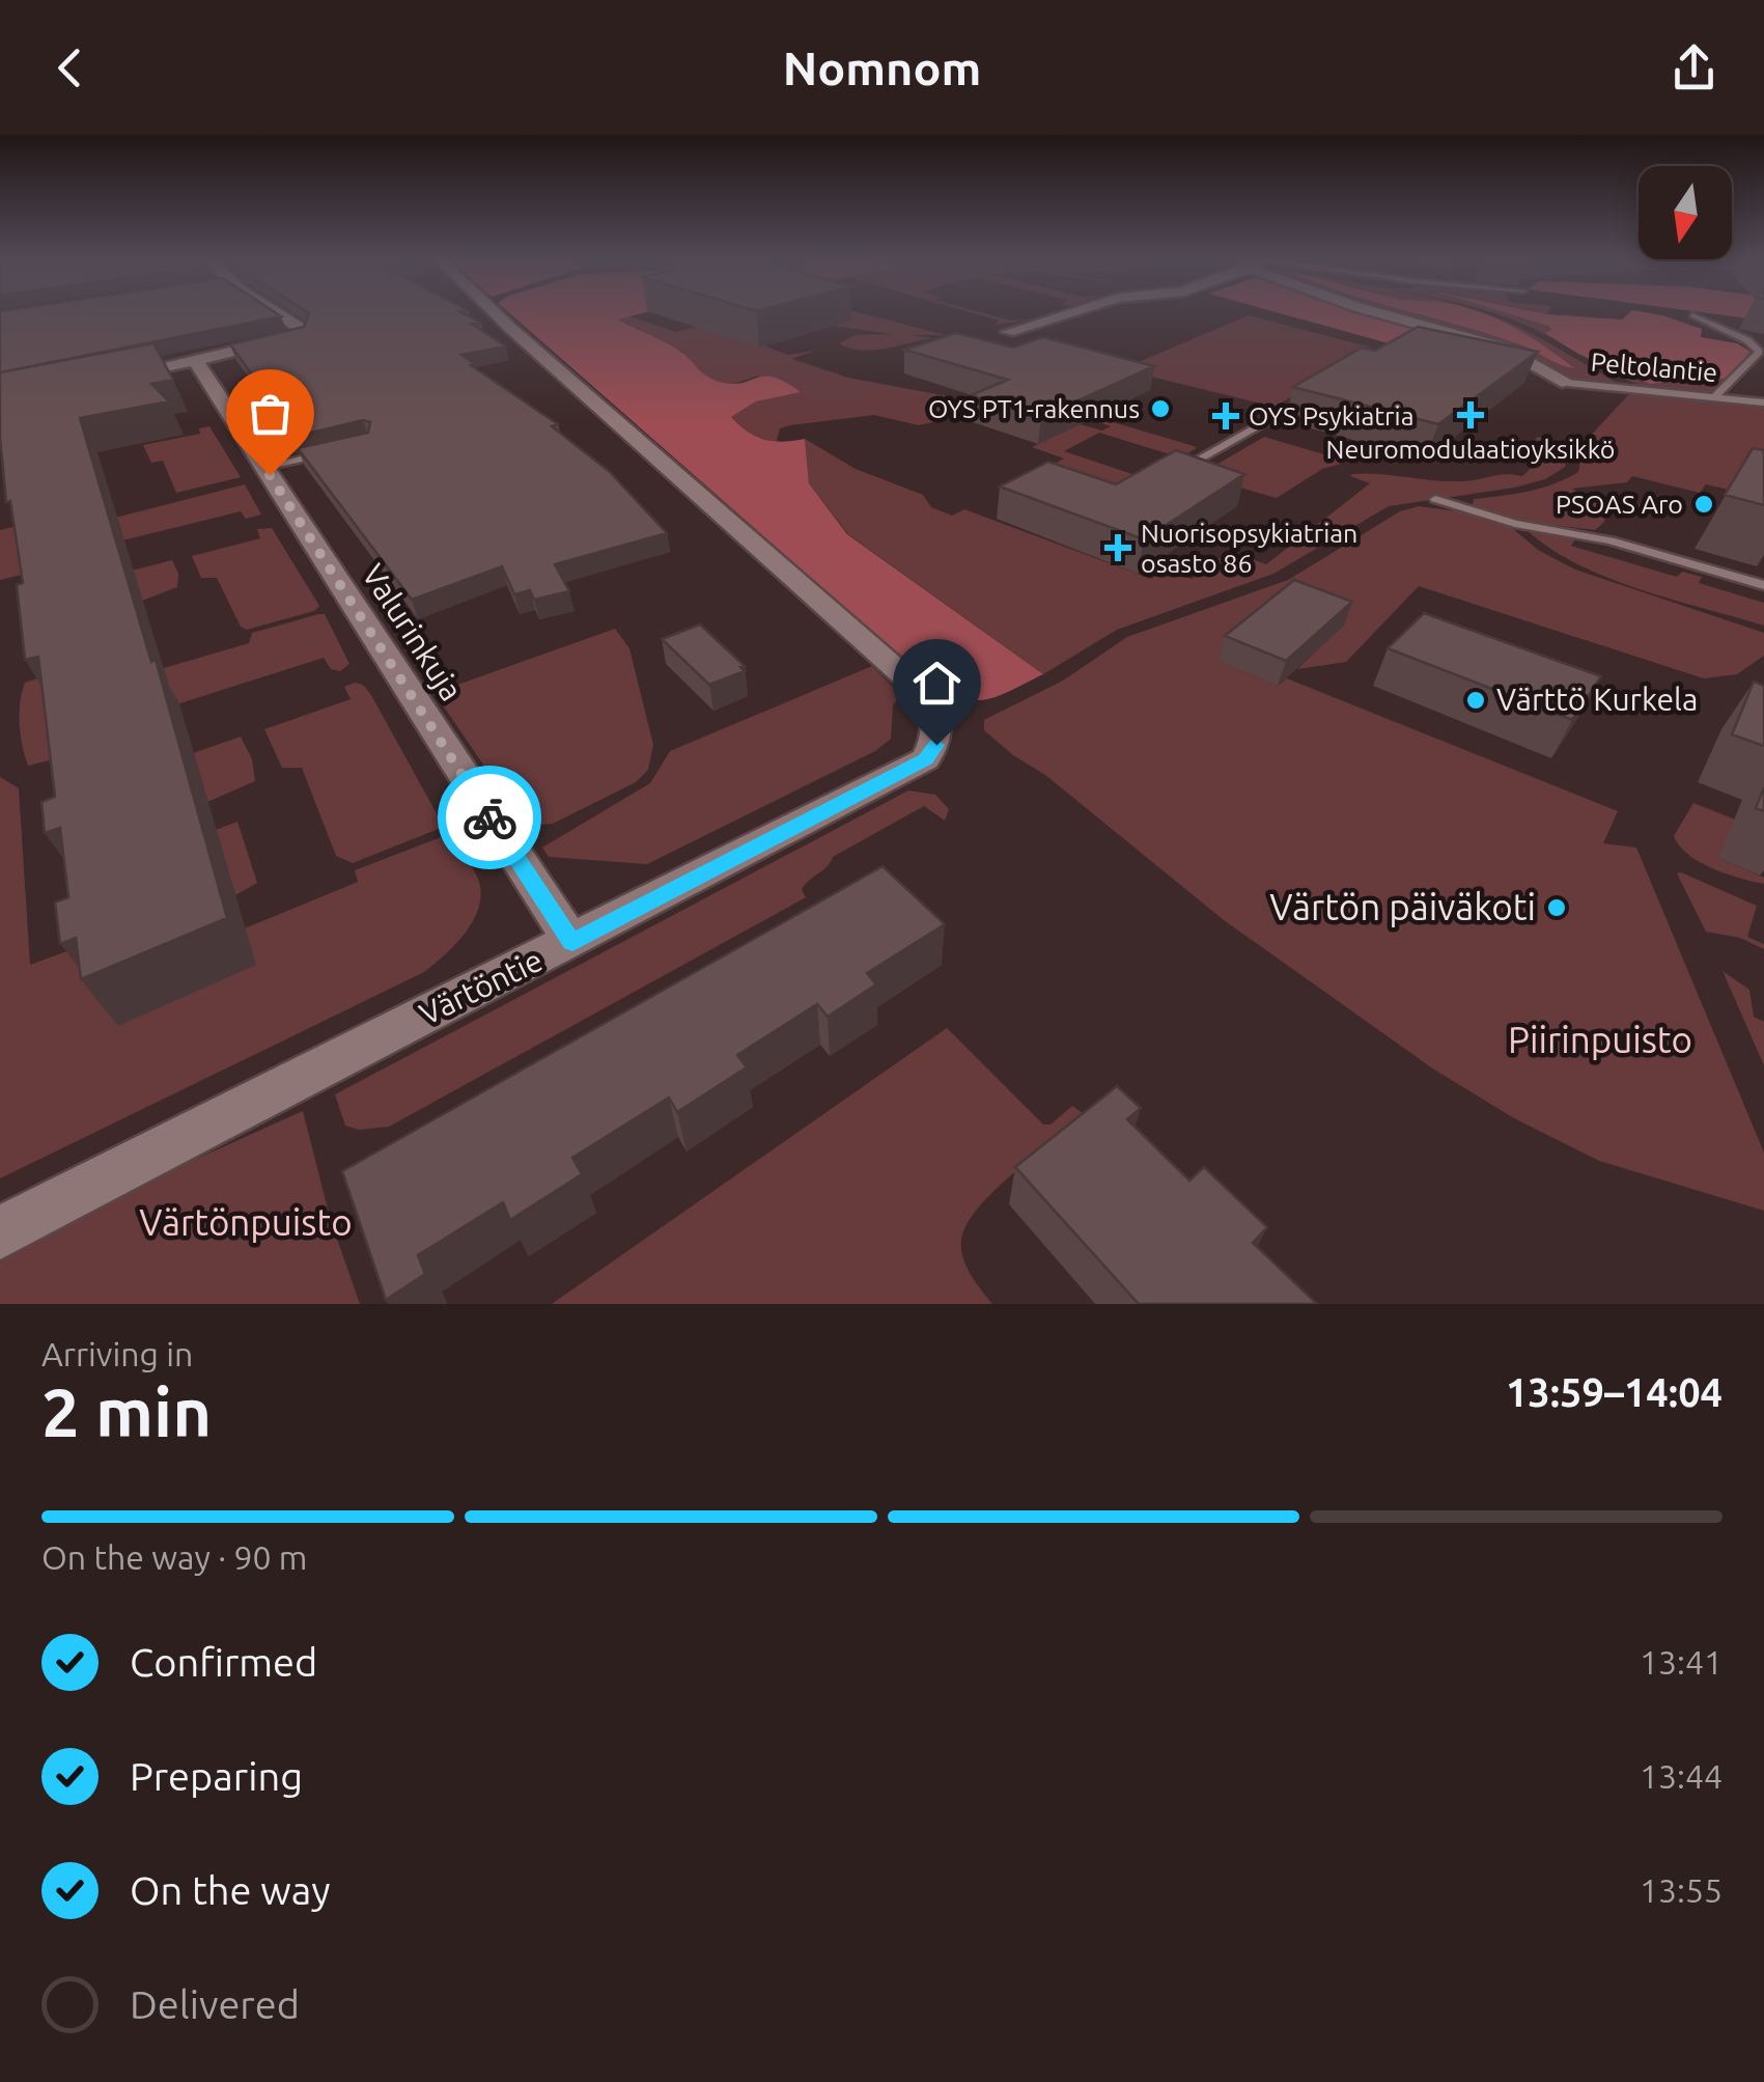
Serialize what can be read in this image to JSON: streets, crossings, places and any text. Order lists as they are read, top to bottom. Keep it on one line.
{"streets":{"street":["Peltolantie","Valurinkuja","Värtöntie"]},"crossings":[["Valurinkuja","Värtöntie"]],"parks":["Piirinpuisto","Värtönpuisto"],"places":{"other":["OYS PT1-rakennus","PSOAS Aro","Värttö Kurkela","Värtön päiväkoti"],"health":["Neuromodulaatioyksikkö","OYS Psykiatria","Nuorisopsykiatrian osasto 86"]},"north":"bottom","page":{"header":"Nomnom","heading":["2 min","Arriving in","13:59–14:04"],"bar":"On the way · 90 m","list":[["Confirmed","13:41"],["Preparing","13:44"],["On the way","13:55"],"Delivered"]}}
